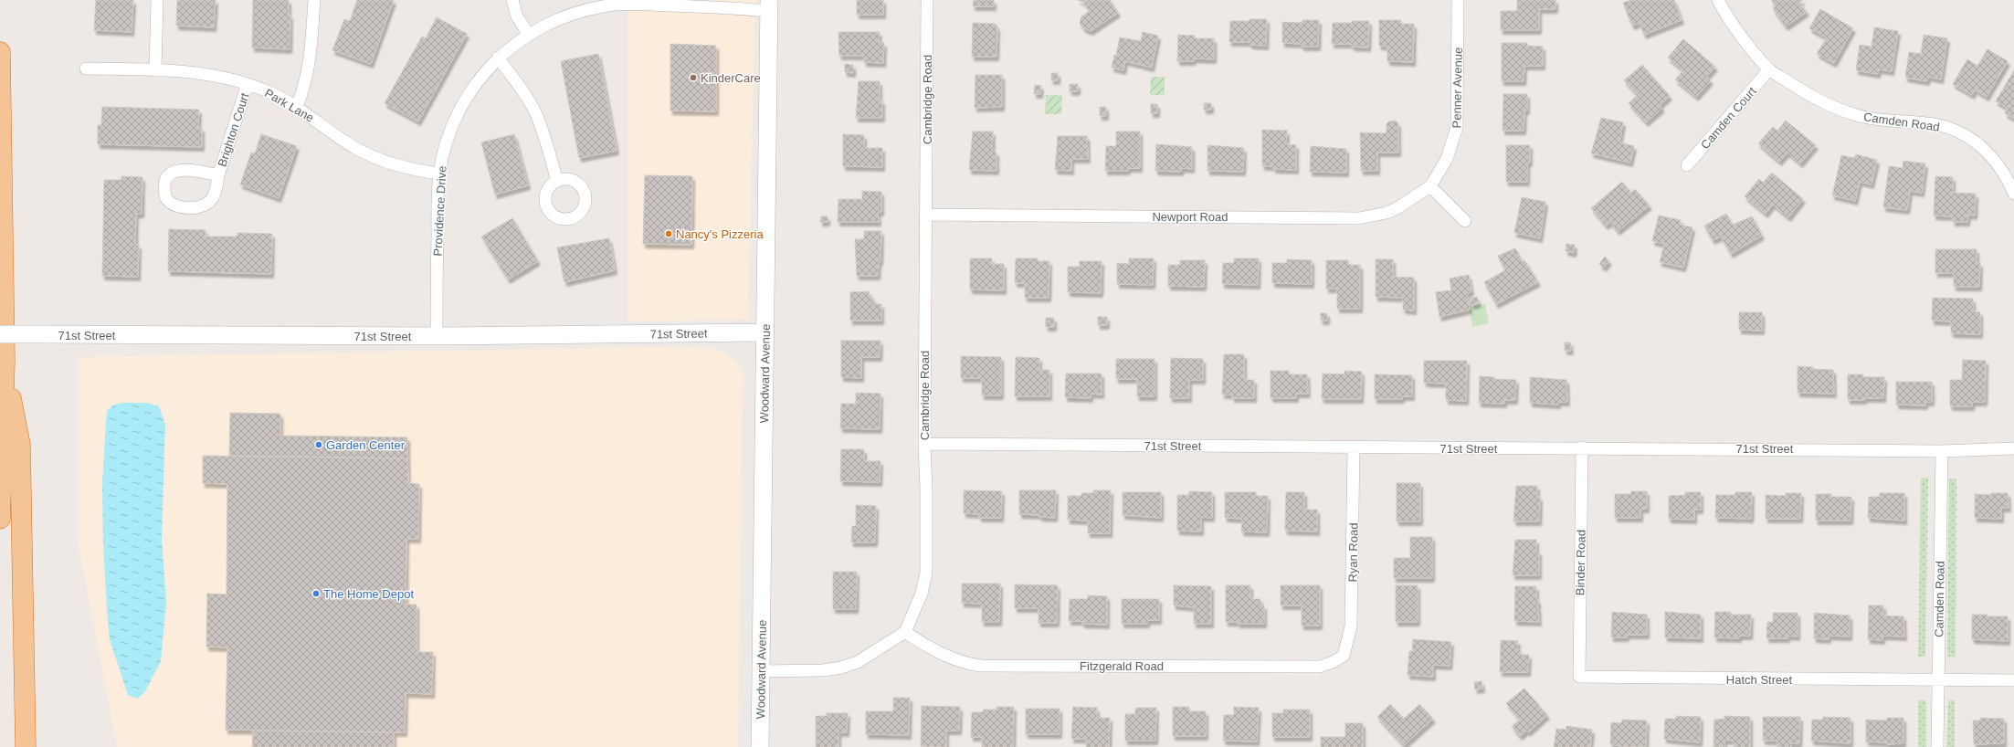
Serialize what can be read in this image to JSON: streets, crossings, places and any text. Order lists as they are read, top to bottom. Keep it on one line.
{"streets":{"street":["Penner Avenue","Cambridge Road","Park Lane","Camden Court","Camden Road","Brighton Court","Providence Drive","Newport Road","71st Street","Woodward Avenue","Ryan Road","Binder Road","Fitzgerald Road","Hatch Street"]},"crossings":[["Penner Avenue","Newport Road"],["Cambridge Road","Newport Road"],["Cambridge Road","71st Street"],["Cambridge Road","Fitzgerald Road"],["Park Lane","Brighton Court"],["Park Lane","Providence Drive"],["Camden Court","Camden Road"],["Camden Road","71st Street"],["Camden Road","Hatch Street"],["Providence Drive","71st Street"],["Providence Drive","Woodward Avenue"],["71st Street","Woodward Avenue"],["71st Street","Ryan Road"],["71st Street","Binder Road"],["Ryan Road","Fitzgerald Road"],["Binder Road","Hatch Street"]],"places":["KinderCare","Nancy's Pizzeria","Garden Center","The Home Depot"]}
